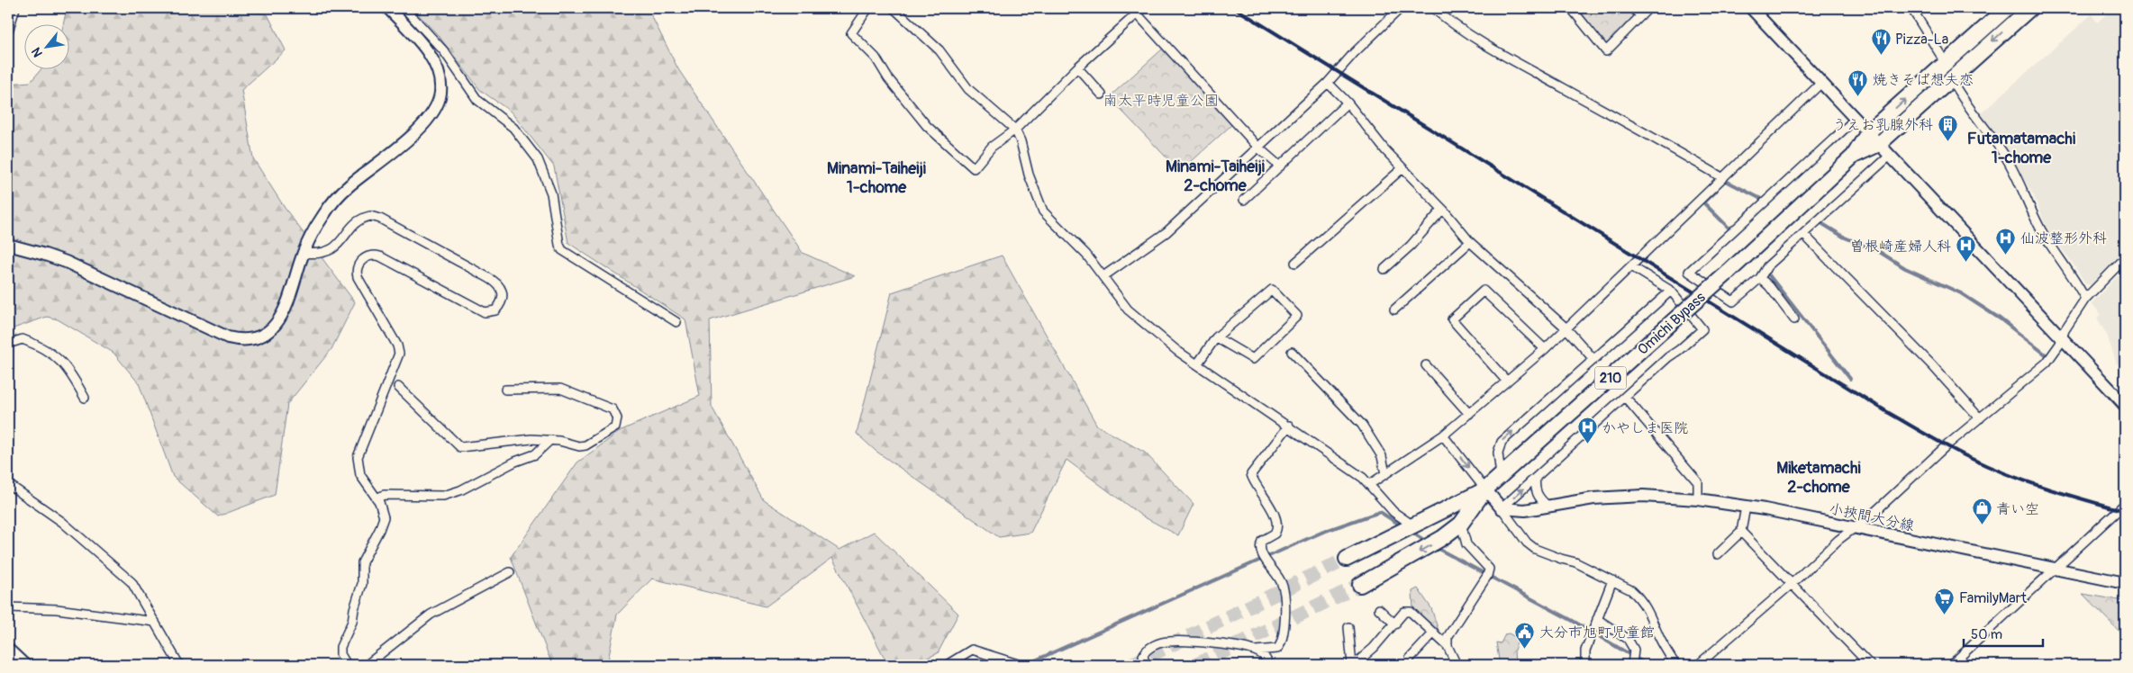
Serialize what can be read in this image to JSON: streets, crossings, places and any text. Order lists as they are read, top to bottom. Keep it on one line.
{"streets":{"highway":["Omichi Bypass","210"],"street":["小挾間大分線"]},"districts":["Futamatamachi 1-chome","Minami-Taiheiji 2-chome","Minami-Taiheiji 1-chome","Miketamachi 2-chome"],"parks":["南太平時児童公園"],"places":{"restaurant":["Pizza-La","焼きそば想夫恋"],"building":["うえお乳腺外科"],"hospital":["仙波整形外科","曽根崎産婦人科","かやしま医院"],"shop":["青い空"],"supermarket":["FamilyMart"],"public building":["大分市旭町児童館"]},"scale_bar":"50 m","north":"bottom left"}
